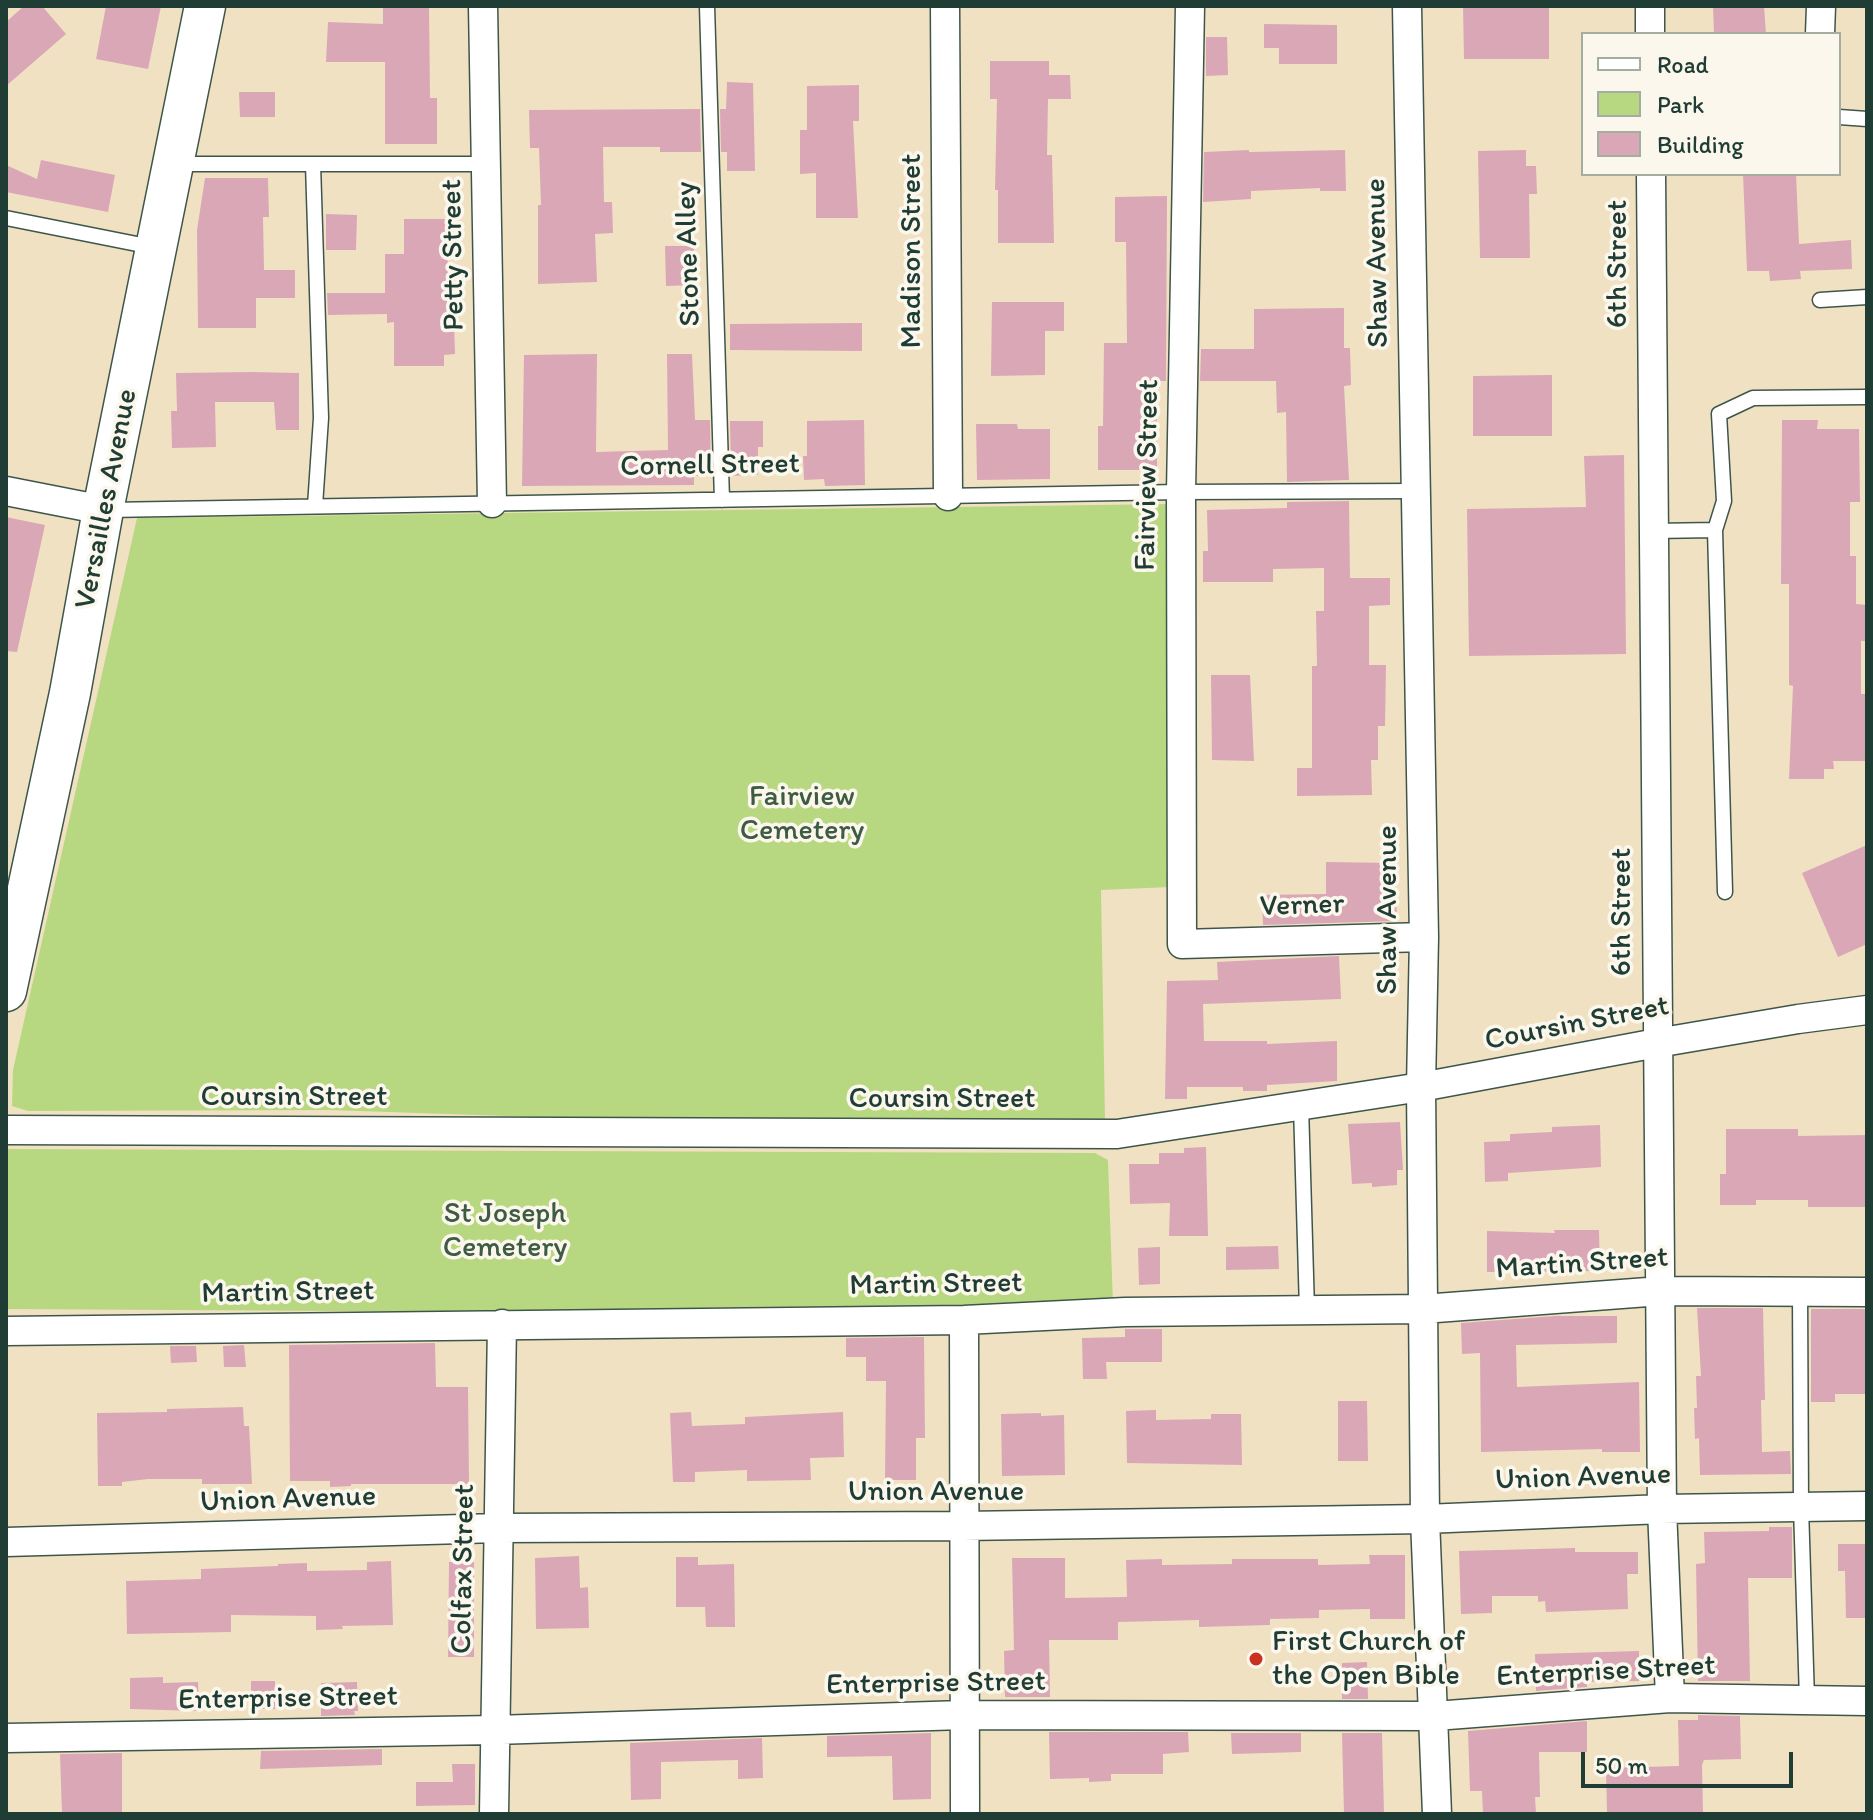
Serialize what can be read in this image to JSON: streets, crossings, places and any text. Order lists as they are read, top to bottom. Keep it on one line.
{"streets":{"street":["Madison Street","Petty Street","Shaw Avenue","6th Street","Cornell Street","Fairview Street","Versailles Avenue","Verner","Coursin Street","Martin Street","Union Avenue","Colfax Street","Enterprise Street"],"lane":["Stone Alley"]},"crossings":[["Madison Street","Cornell Street"],["Stone Alley","Cornell Street"],["Petty Street","Cornell Street"],["Shaw Avenue","Cornell Street"],["Shaw Avenue","Verner"],["Shaw Avenue","Coursin Street"],["Shaw Avenue","Martin Street"],["Shaw Avenue","Union Avenue"],["Shaw Avenue","Enterprise Street"],["6th Street","Coursin Street"],["6th Street","Martin Street"],["6th Street","Union Avenue"],["6th Street","Enterprise Street"],["Cornell Street","Fairview Street"],["Cornell Street","Versailles Avenue"],["Fairview Street","Verner"],["Martin Street","Colfax Street"],["Union Avenue","Colfax Street"],["Colfax Street","Enterprise Street"]],"parks":["Fairview Cemetery","St Joseph Cemetery"],"places":["First Church of the Open Bible"],"legend":["Road","Park","Building"],"scale_bar":"50 m"}
